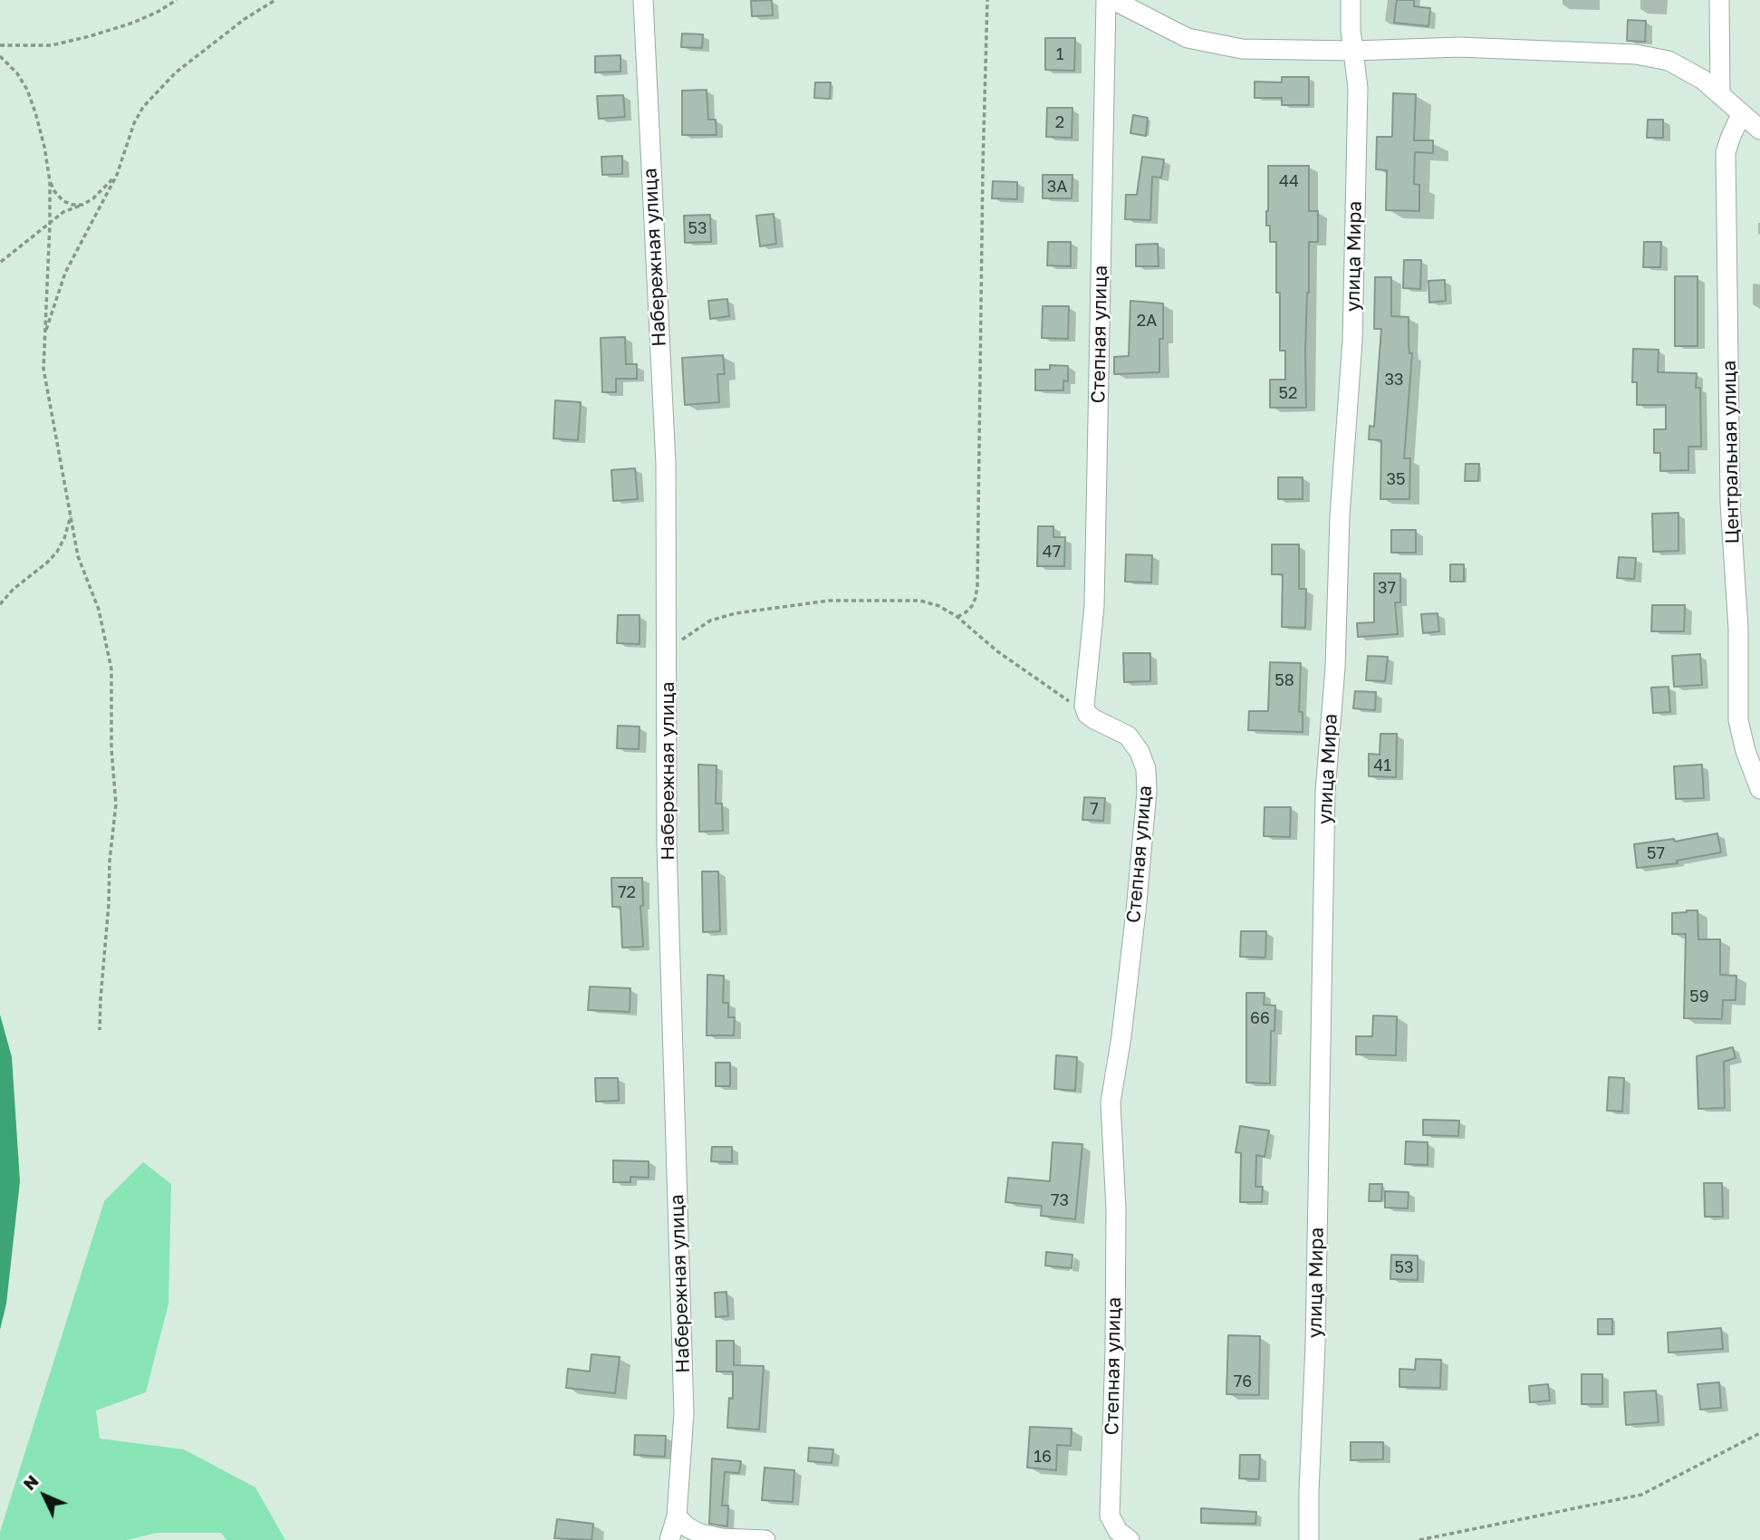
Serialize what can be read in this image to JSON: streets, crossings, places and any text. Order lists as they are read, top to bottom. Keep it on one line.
{"streets":{"street":["улица Мира","Набережная улица","Степная улица","Центральная улица"]},"house_numbers":["1","2","44","3А","53","2А","33","52","35","47","37","58","41","7","57","72","59","66","73","53","76","16"],"north":"top left"}
